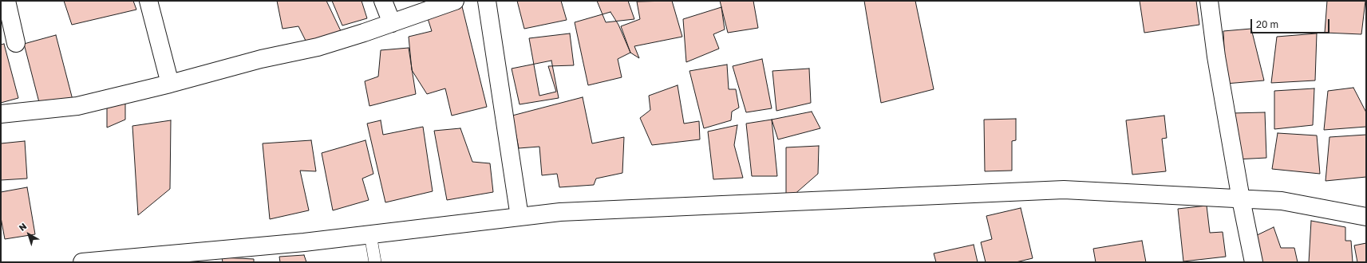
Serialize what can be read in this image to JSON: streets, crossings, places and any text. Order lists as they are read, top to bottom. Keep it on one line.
{"scale_bar":"20 m","north":"top left"}
